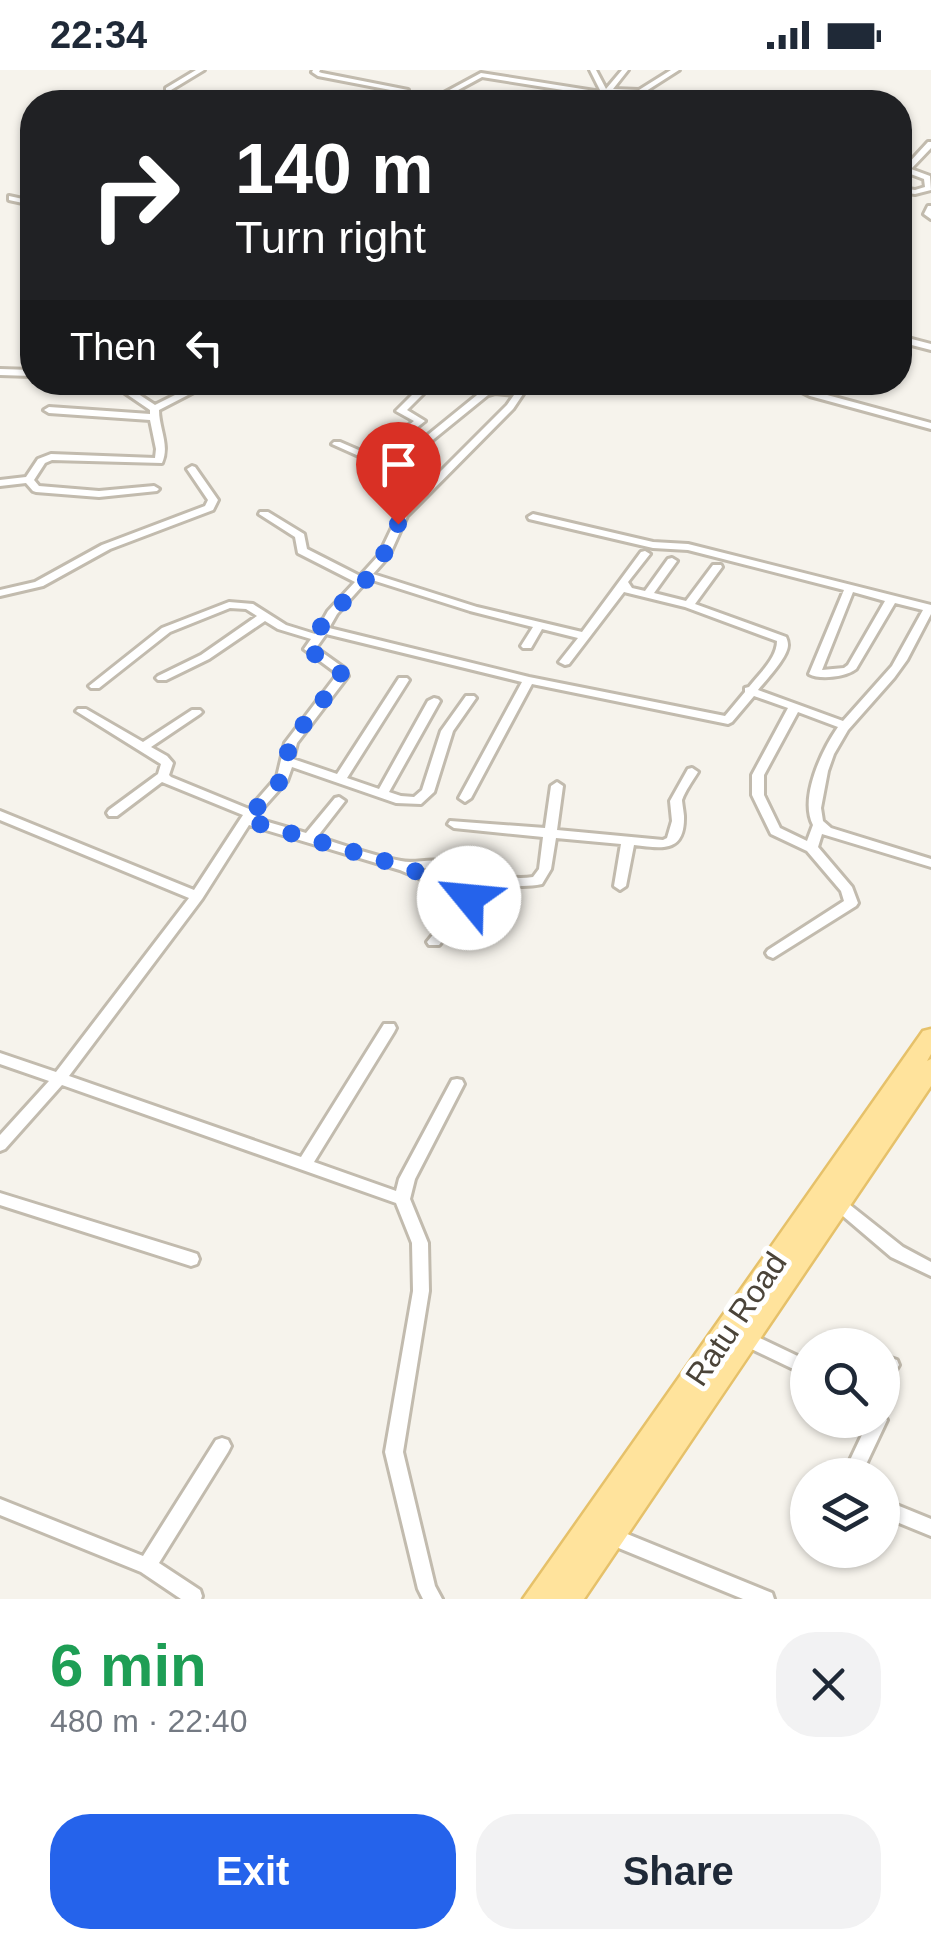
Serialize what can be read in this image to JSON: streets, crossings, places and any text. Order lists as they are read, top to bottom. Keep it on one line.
{"streets":{"main road":["Ratu Road"]},"page":{"status":"22:34","turn":["140 m","Turn right"],"then":"Then","heading":["6 min","480 m · 22:40"],"buttons":["Exit","Share"]}}
